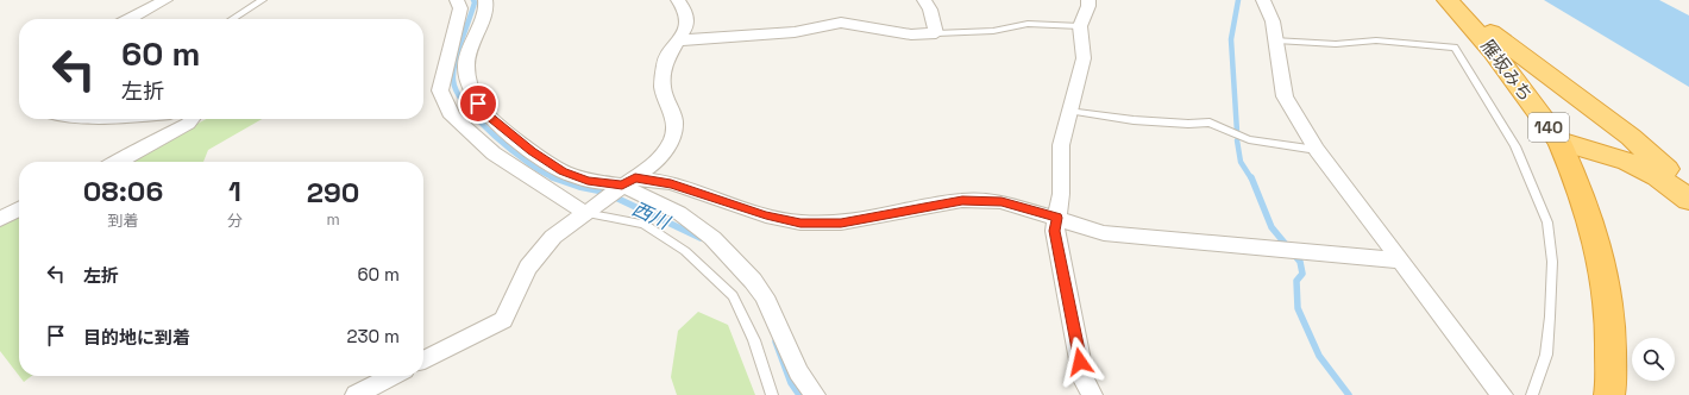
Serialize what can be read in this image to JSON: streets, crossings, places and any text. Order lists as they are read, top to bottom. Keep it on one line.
{"streets":{"highway":["雁坂みち","140"]},"crossings":[["雁坂みち","140"]],"water":["西川"],"page":{"turn":["60 m","左折"],"eta":["08:06","到着","1","分","290","m"],"list":[{"name":"左折","value":"60 m"},{"name":"目的地に到着","value":"230 m"}]}}
